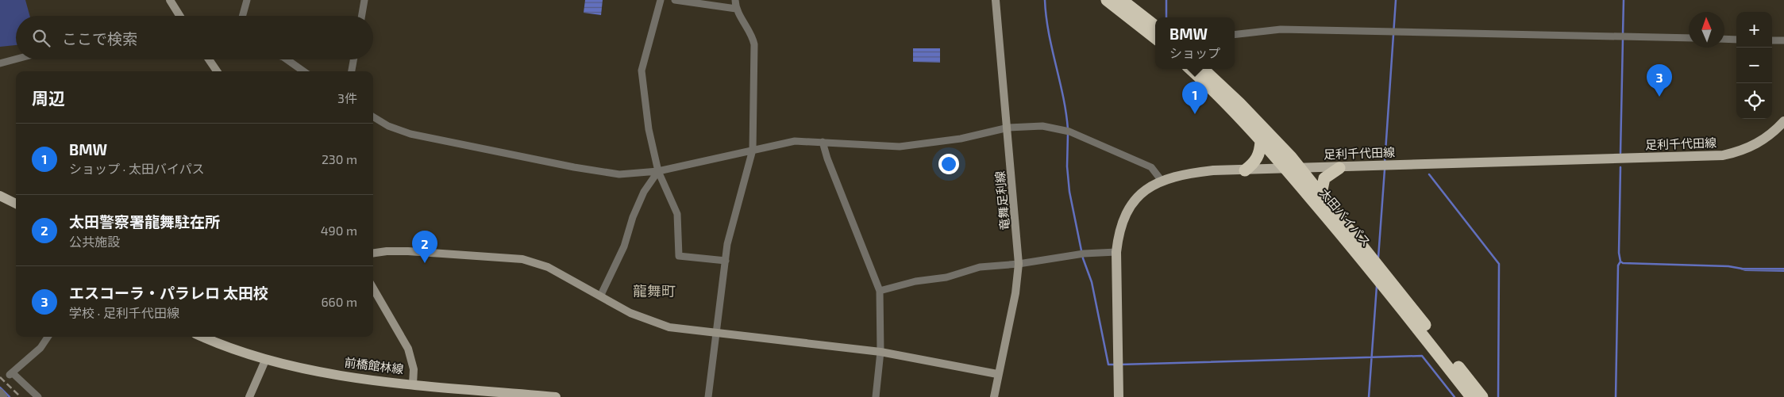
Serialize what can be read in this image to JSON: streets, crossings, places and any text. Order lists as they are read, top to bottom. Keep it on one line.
{"streets":{"highway":["太田バイパス"],"main road":["足利千代田線","前橋館林線"],"street":["竜舞足利線"]},"crossings":[["足利千代田線","太田バイパス"]],"districts":["龍舞町"],"north":"top","page":{"map_buttons":["+","−"],"search":"ここで検索","popup":["BMW","ショップ"],"pins":["3","1","2"],"heading":["周辺","3件"],"list":[{"mark":"1","name":"BMW","note":"ショップ · 太田バイパス","value":"230 m"},{"mark":"2","name":"太田警察署龍舞駐在所","note":"公共施設","value":"490 m"},{"mark":"3","name":"エスコーラ・パラレロ 太田校","note":"学校 · 足利千代田線","value":"660 m"}]}}
